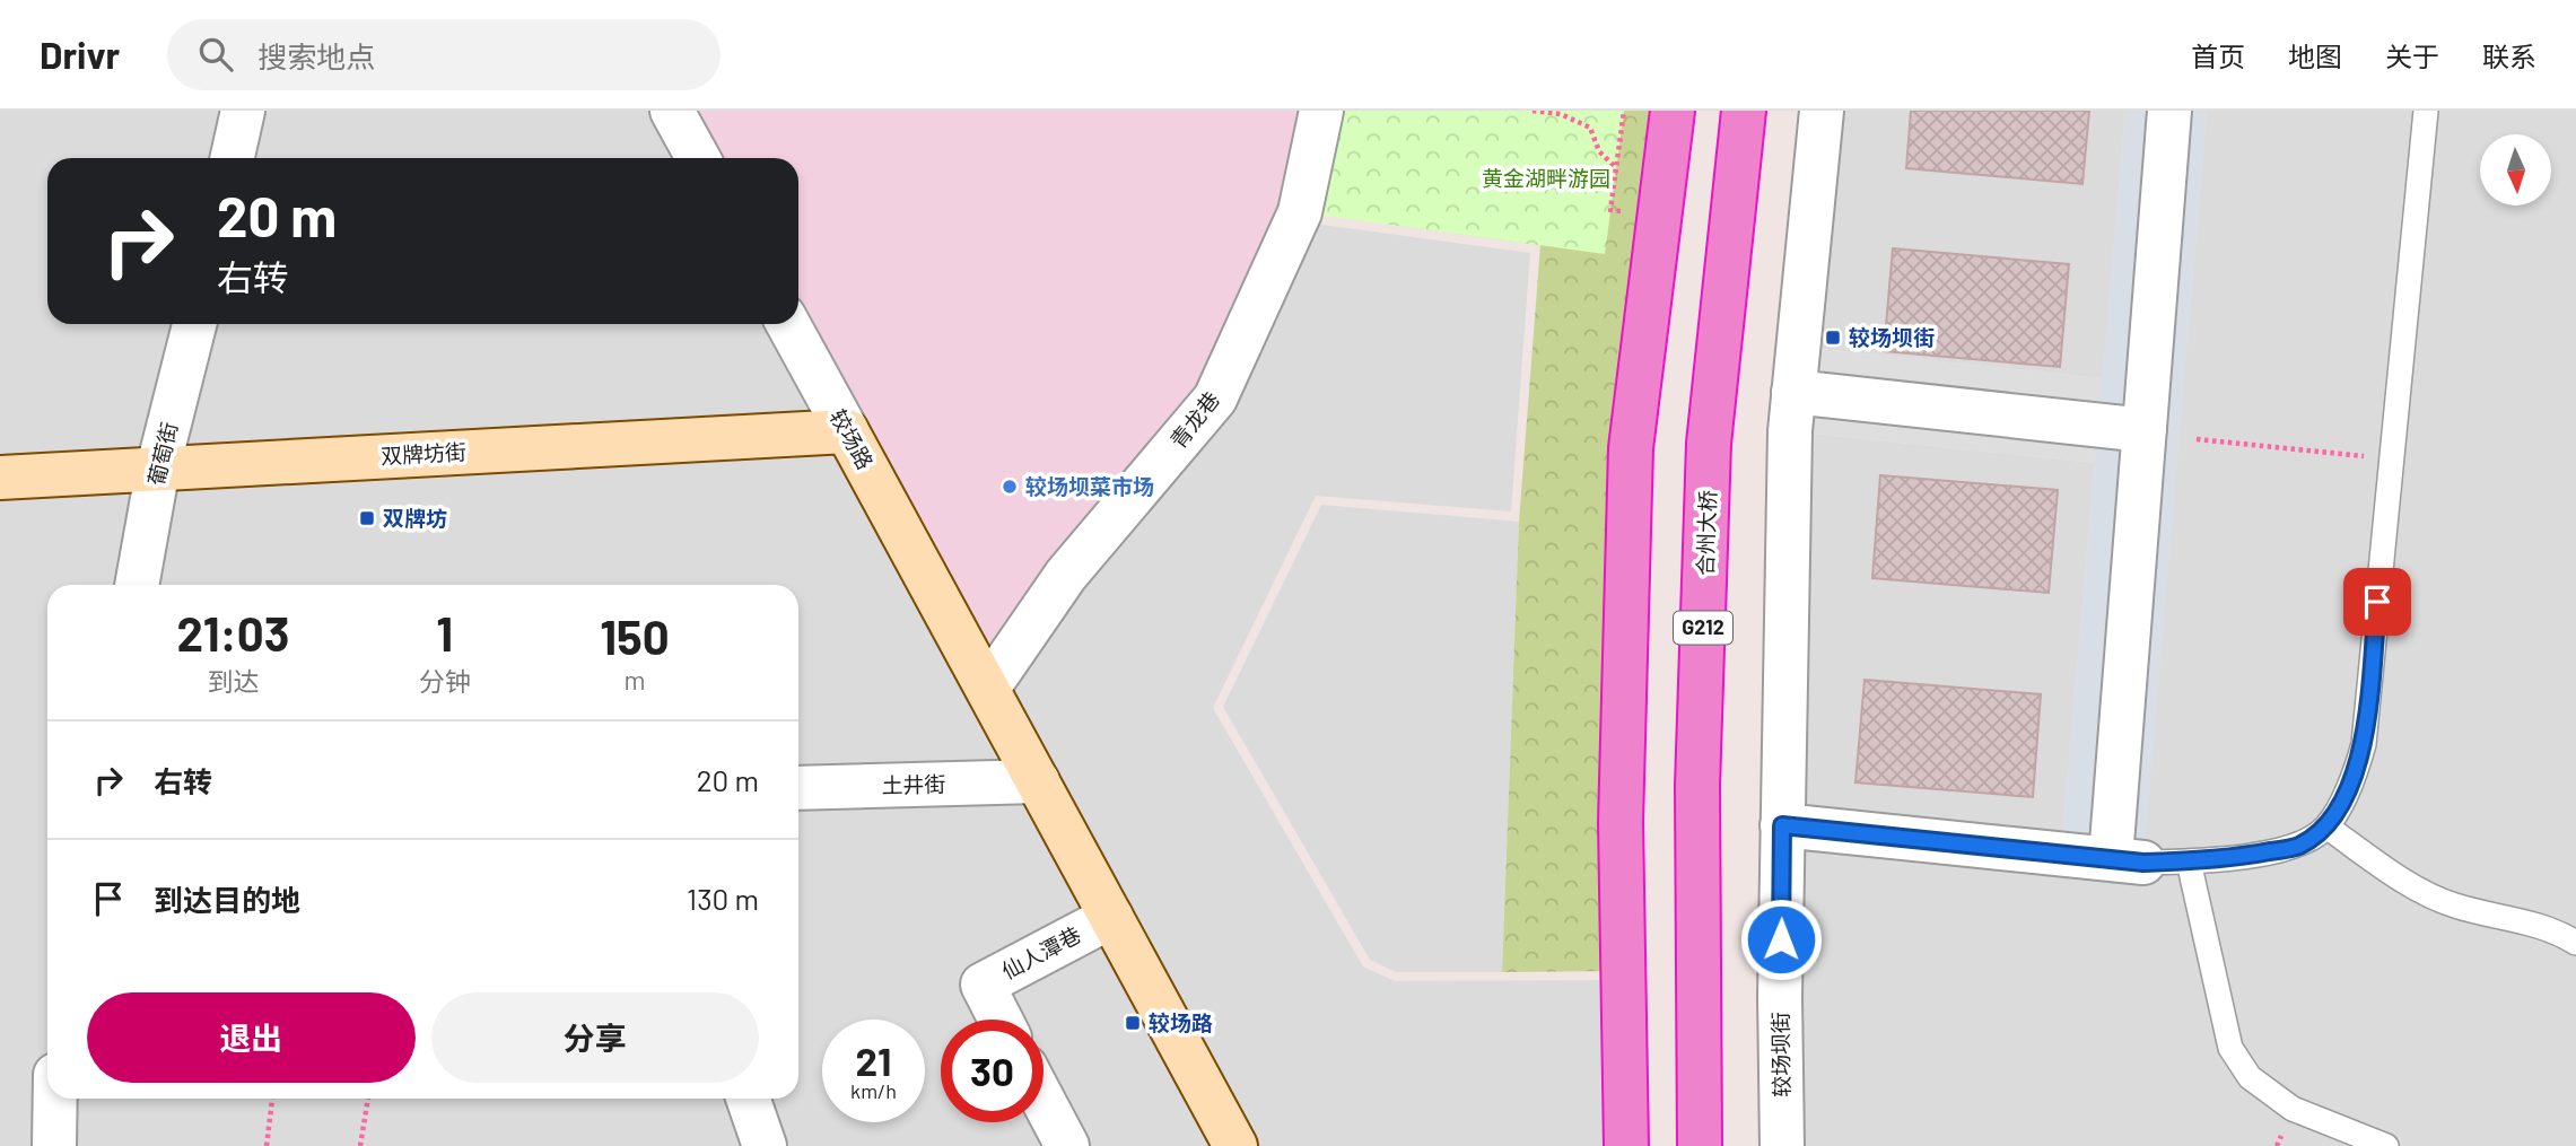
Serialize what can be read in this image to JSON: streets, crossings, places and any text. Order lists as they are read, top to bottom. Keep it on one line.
{"streets":{"highway":["合州大桥","G212"],"street":["青龙巷","较场路","葡萄街","双牌坊街","土井街","仙人潭巷","较场坝街"]},"crossings":[["青龙巷","较场路"],["较场路","双牌坊街"],["较场路","土井街"],["较场路","仙人潭巷"],["葡萄街","双牌坊街"]],"parks":["黄金湖畔游园"],"places":{"transit":["较场坝街","双牌坊","较场路"],"other":["较场坝菜市场"]},"north":"bottom","page":{"header":"Drivr","search":"搜索地点","nav":["首页","地图","关于","联系"],"turn":["20 m","右转"],"eta":["21:03","到达","1","分钟","150","m"],"list":[{"name":"右转","value":"20 m"},{"name":"到达目的地","value":"130 m"}],"buttons":["退出","分享"],"speed":"21 km/h","limit":"30"}}
